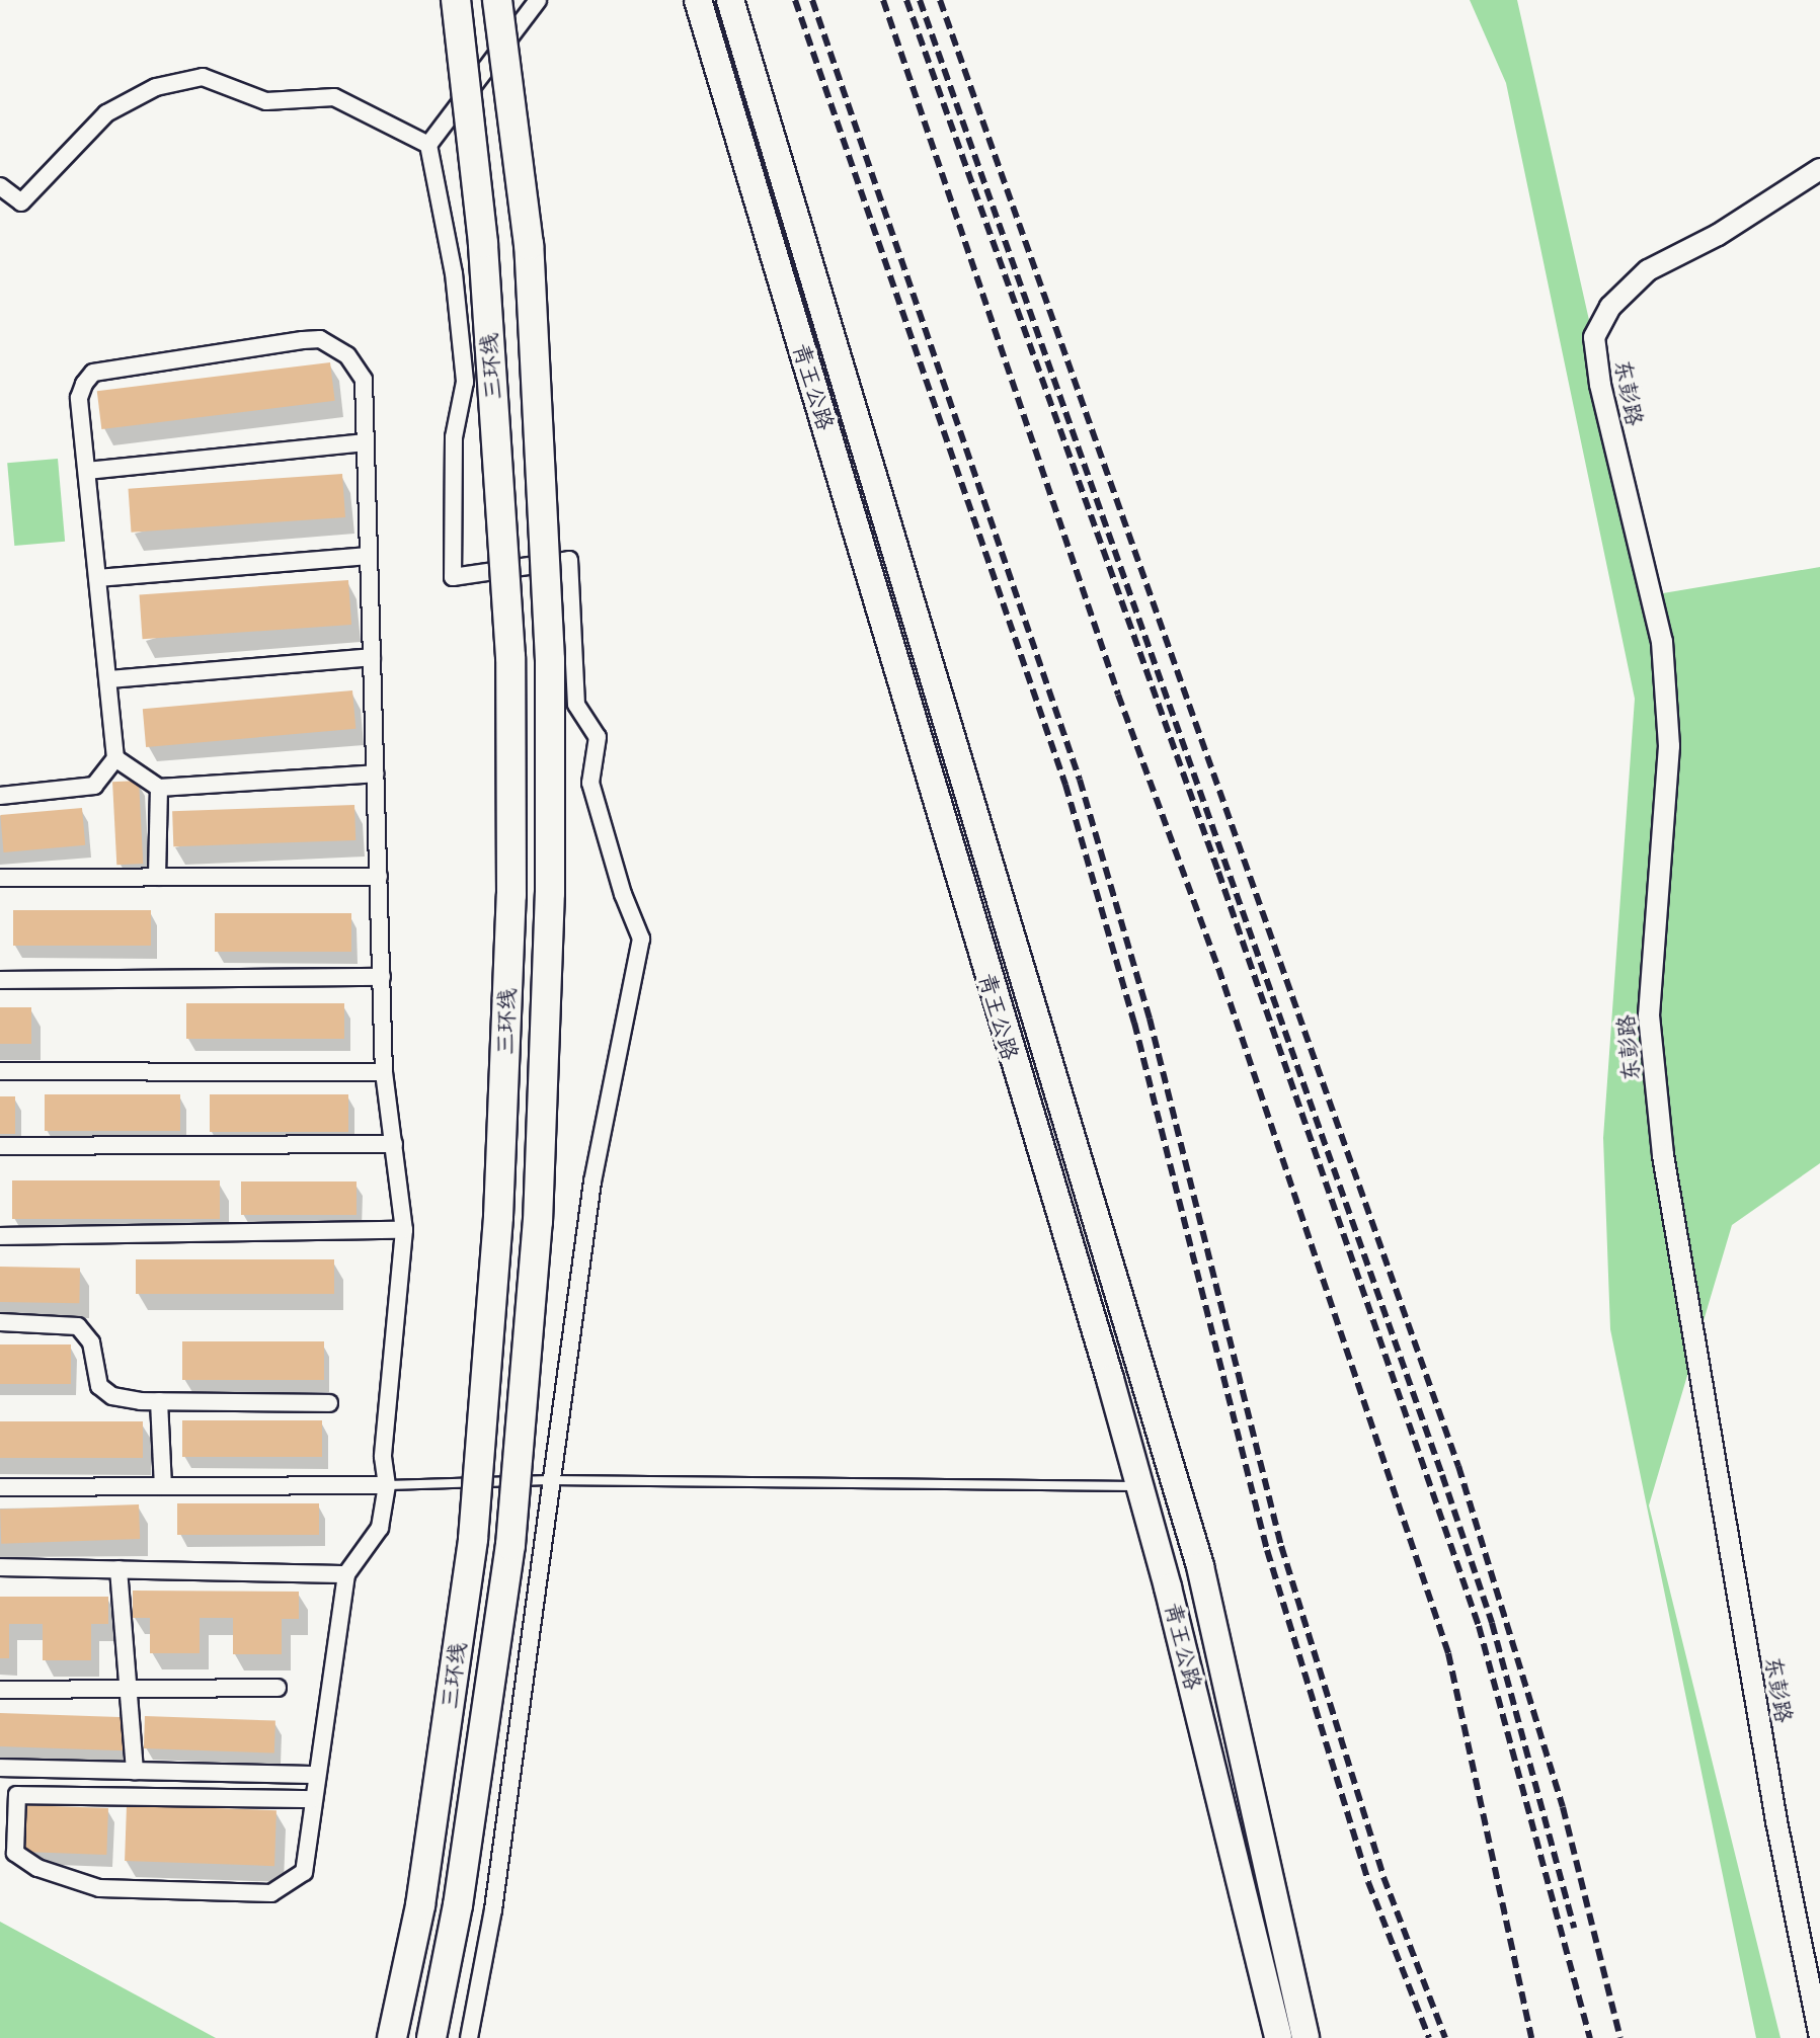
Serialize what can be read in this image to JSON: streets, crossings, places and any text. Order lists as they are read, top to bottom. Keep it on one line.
{"streets":{"highway":["三环线"],"main road":["青王公路"],"street":["东彭路"]}}
